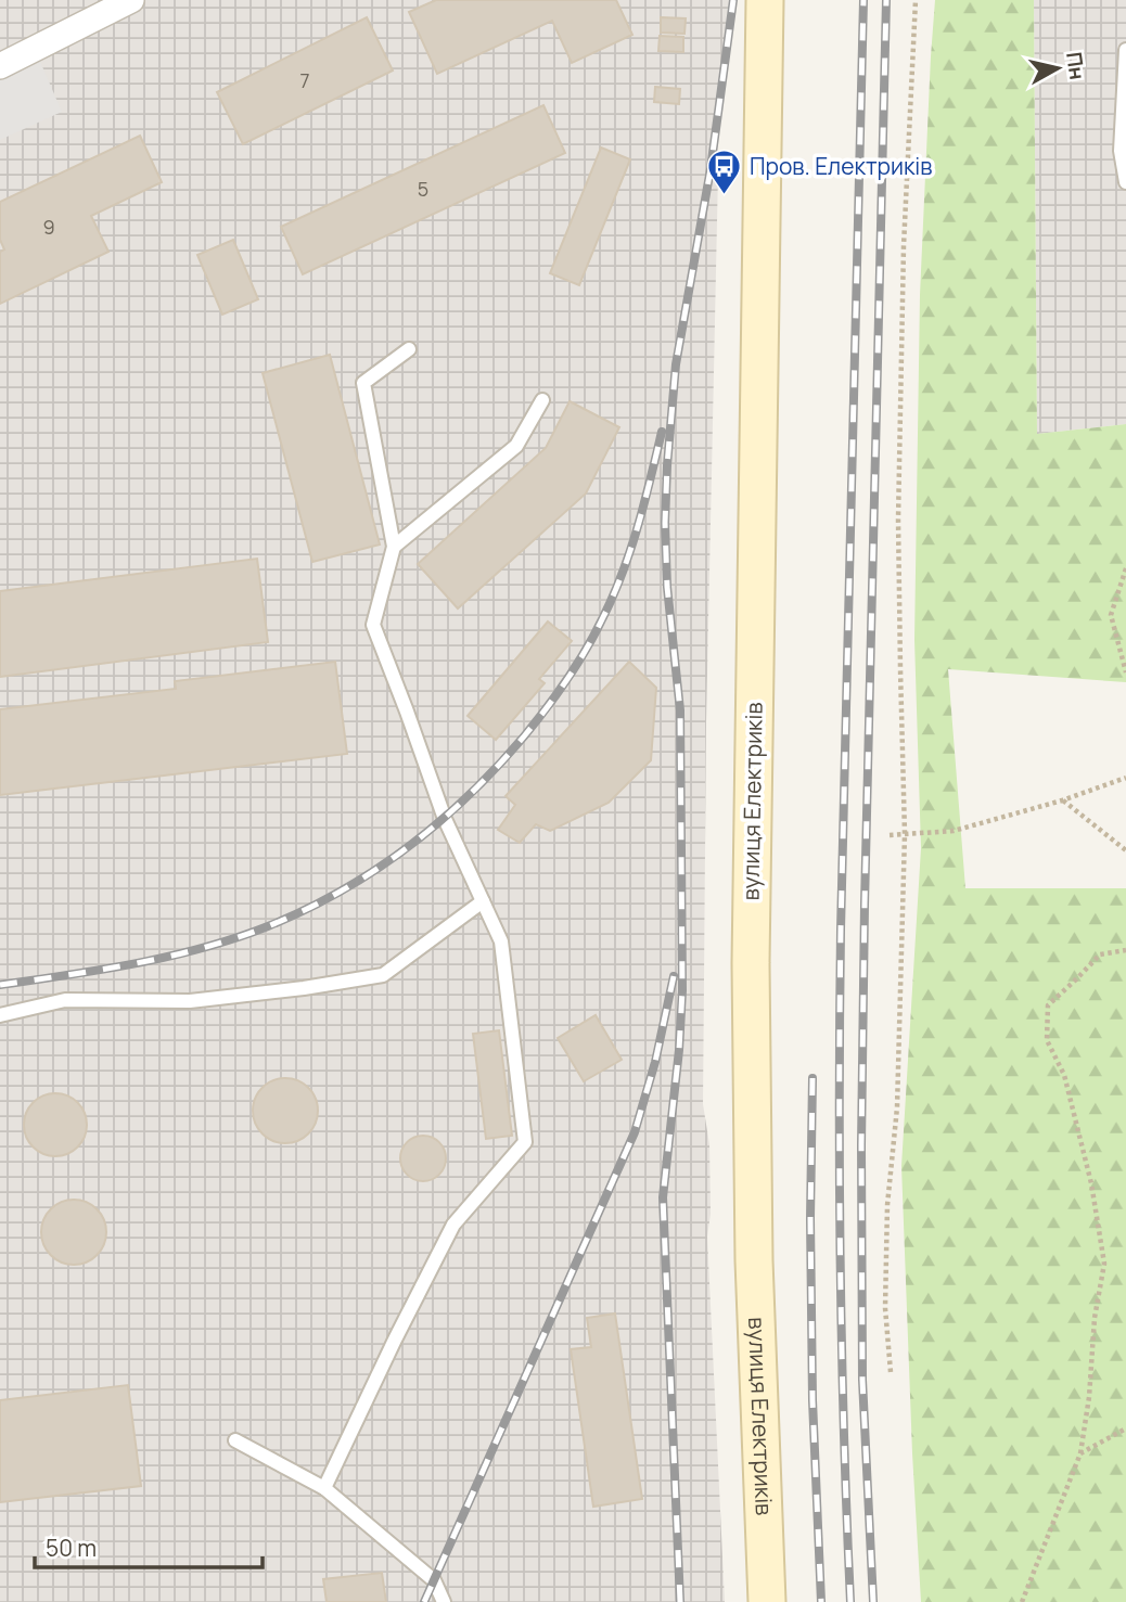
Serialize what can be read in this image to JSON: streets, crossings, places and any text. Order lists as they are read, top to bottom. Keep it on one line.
{"streets":{"street":["вулиця Електриків"]},"places":{"bus stop":["Пров. Електриків"]},"house_numbers":["7","5","9"],"scale_bar":"50 m","north":"right"}
